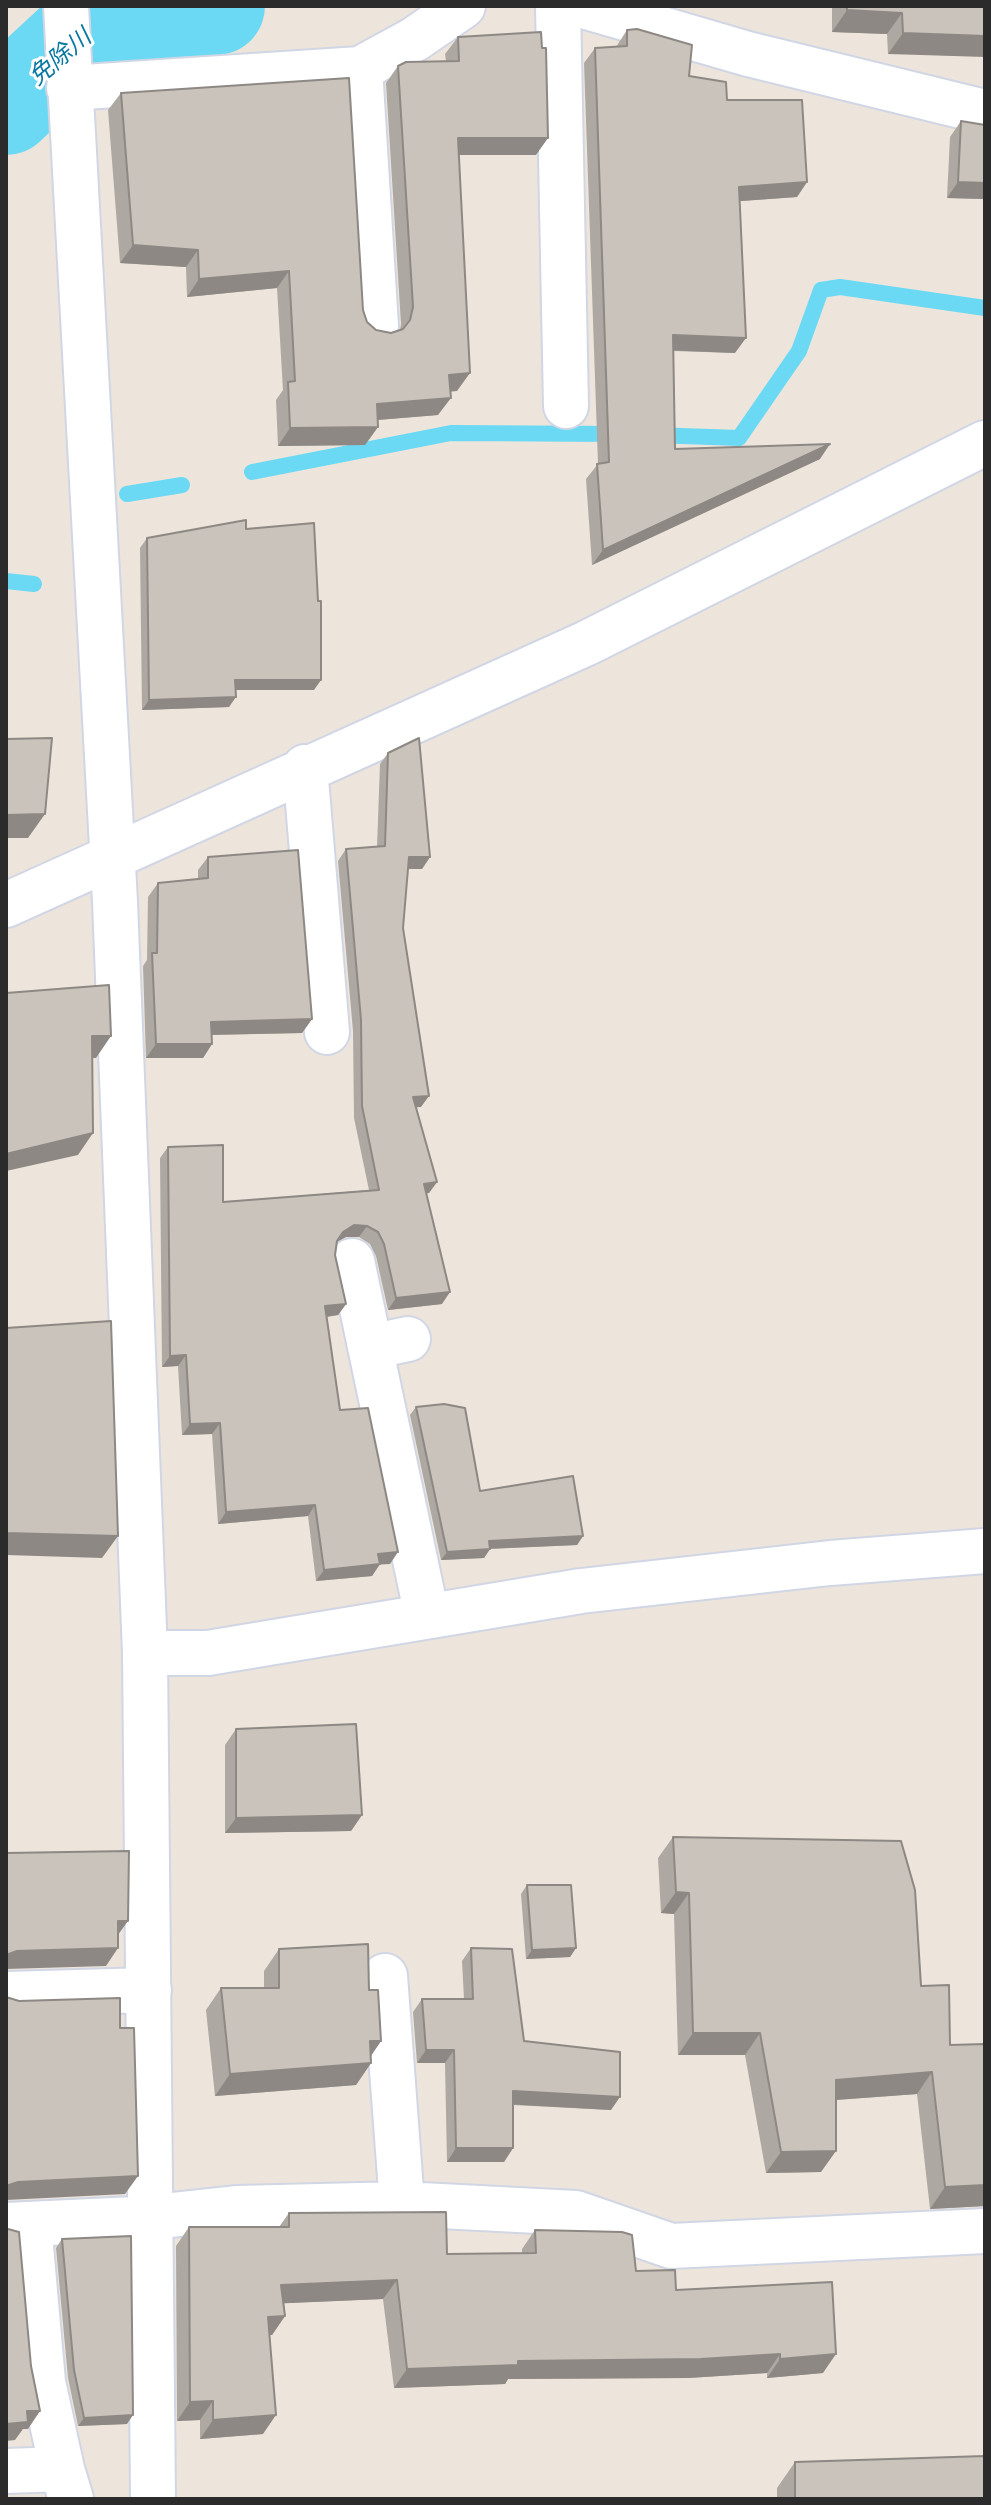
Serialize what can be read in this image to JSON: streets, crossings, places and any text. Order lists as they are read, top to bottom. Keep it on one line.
{"water":["免除川"]}
